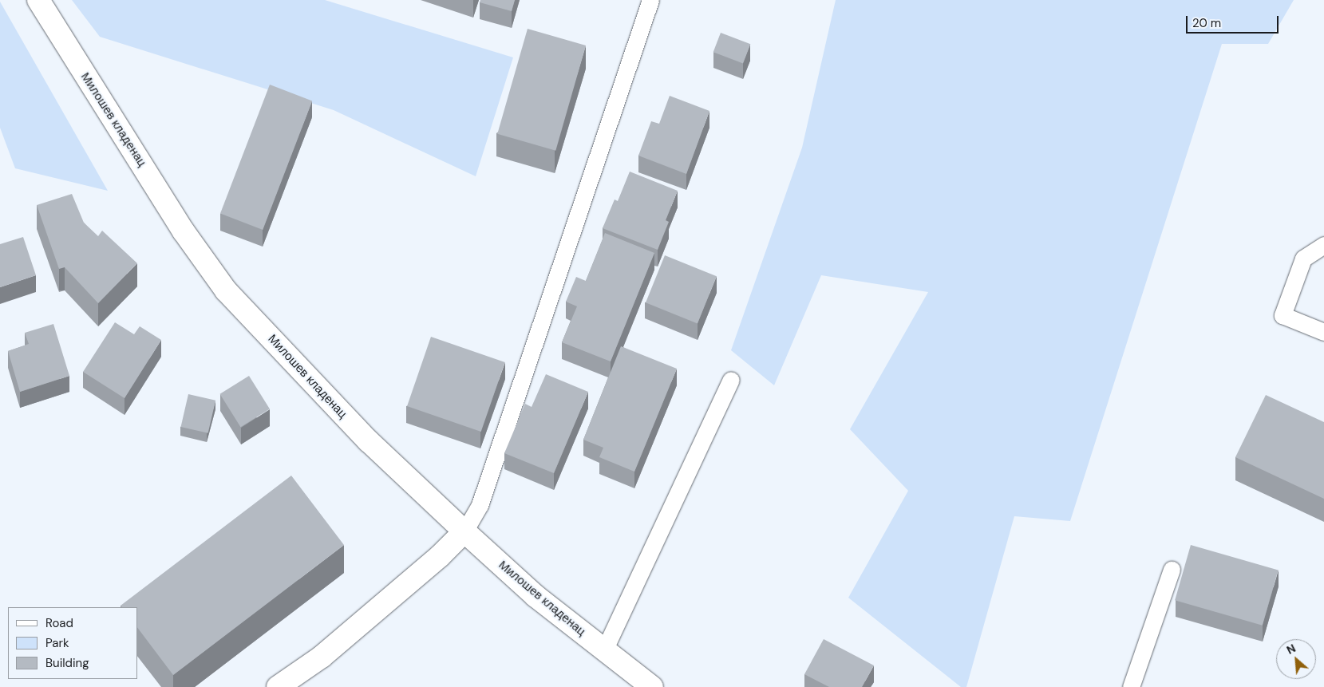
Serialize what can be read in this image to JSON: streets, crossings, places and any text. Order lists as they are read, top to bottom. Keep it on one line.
{"streets":{"street":["Милошев кладенац"]},"legend":["Road","Park","Building"],"scale_bar":"20 m","north":"top left"}
